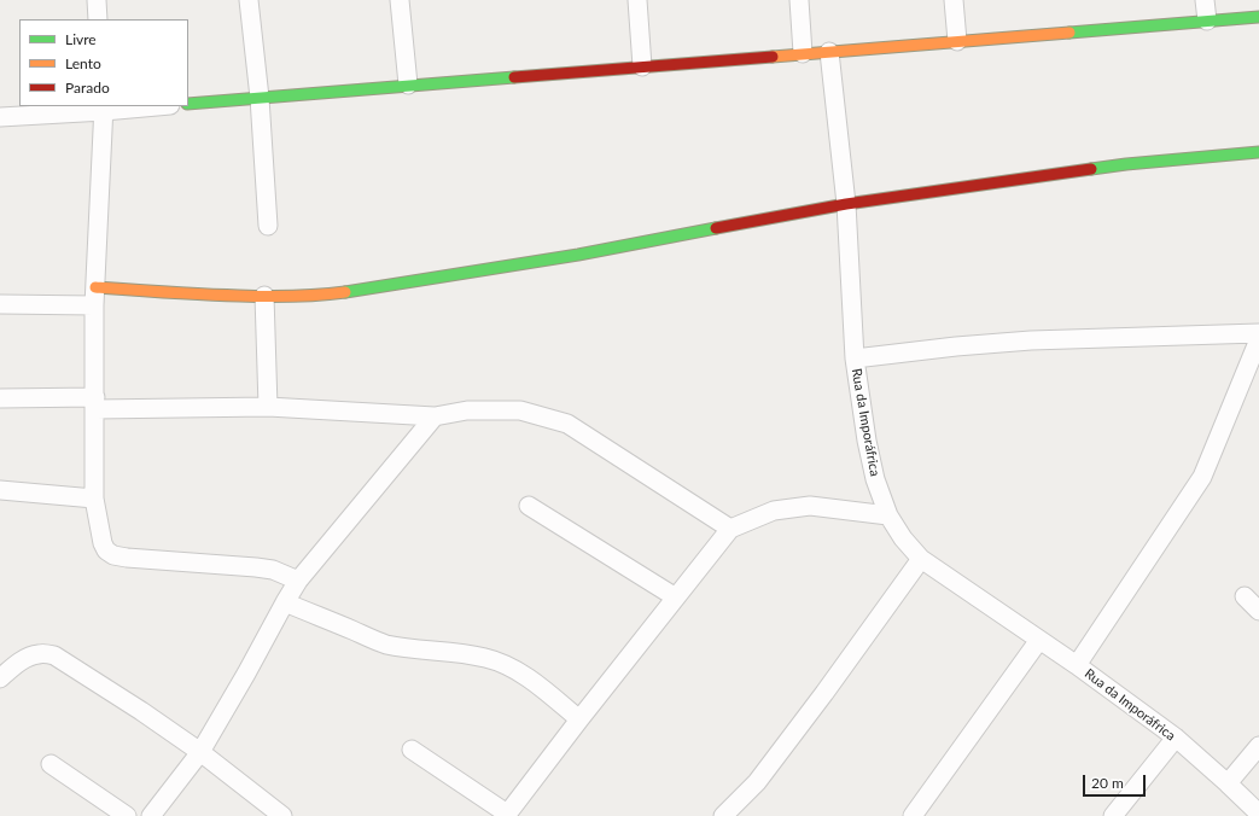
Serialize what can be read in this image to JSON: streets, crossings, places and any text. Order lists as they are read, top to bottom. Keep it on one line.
{"streets":{"street":["Rua da Imporáfrica"]},"legend":["Livre","Lento","Parado"],"scale_bar":"20 m"}
